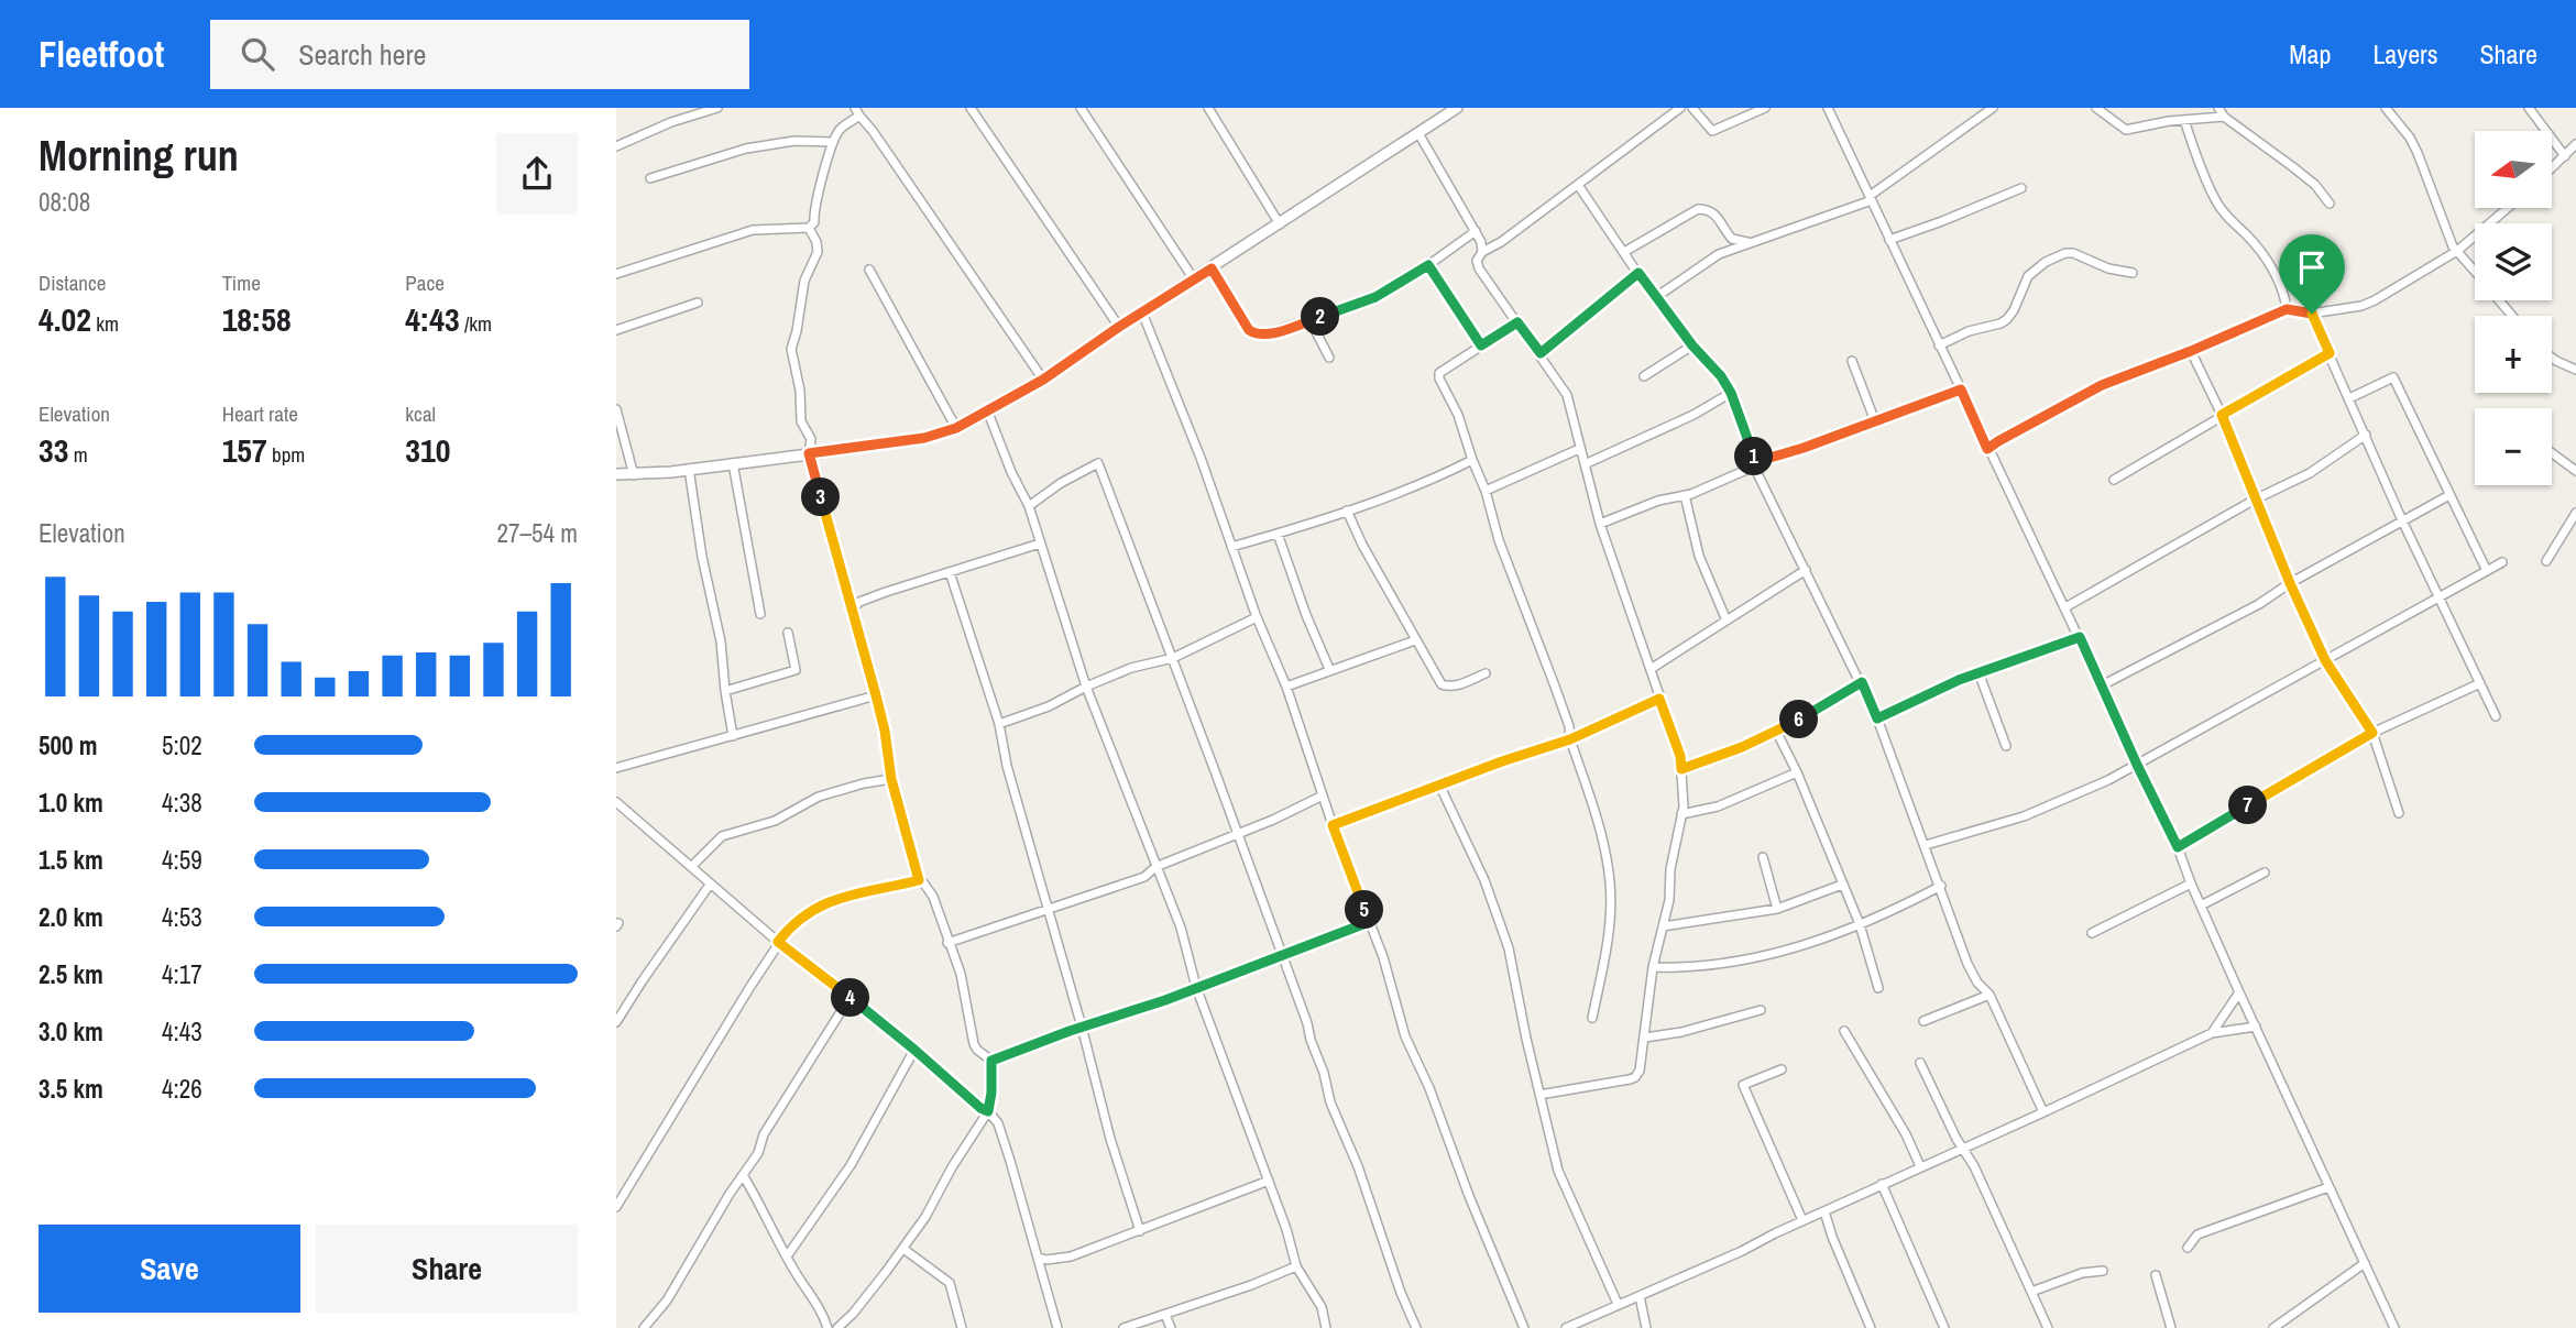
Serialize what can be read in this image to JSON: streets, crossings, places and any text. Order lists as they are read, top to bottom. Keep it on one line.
{"north":"left","page":{"header":"Fleetfoot","search":"Search here","nav":["Map","Layers","Share"],"heading":["Morning run","08:08"],"map_buttons":["+","−"],"stats":[["Distance","4.02 km"],["Time","18:58"],["Pace","4:43 /km"],["Elevation","33 m"],["Heart rate","157 bpm"],["kcal","310"]],"pins":["2","1","3","6","7","5","4"],"chart":["Elevation","27–54 m"],"list":[{"name":"500 m","note":"5:02"},{"name":"1.0 km","note":"4:38"},{"name":"1.5 km","note":"4:59"},{"name":"2.0 km","note":"4:53"},{"name":"2.5 km","note":"4:17"},{"name":"3.0 km","note":"4:43"},{"name":"3.5 km","note":"4:26"}],"buttons":["Save","Share"]}}
